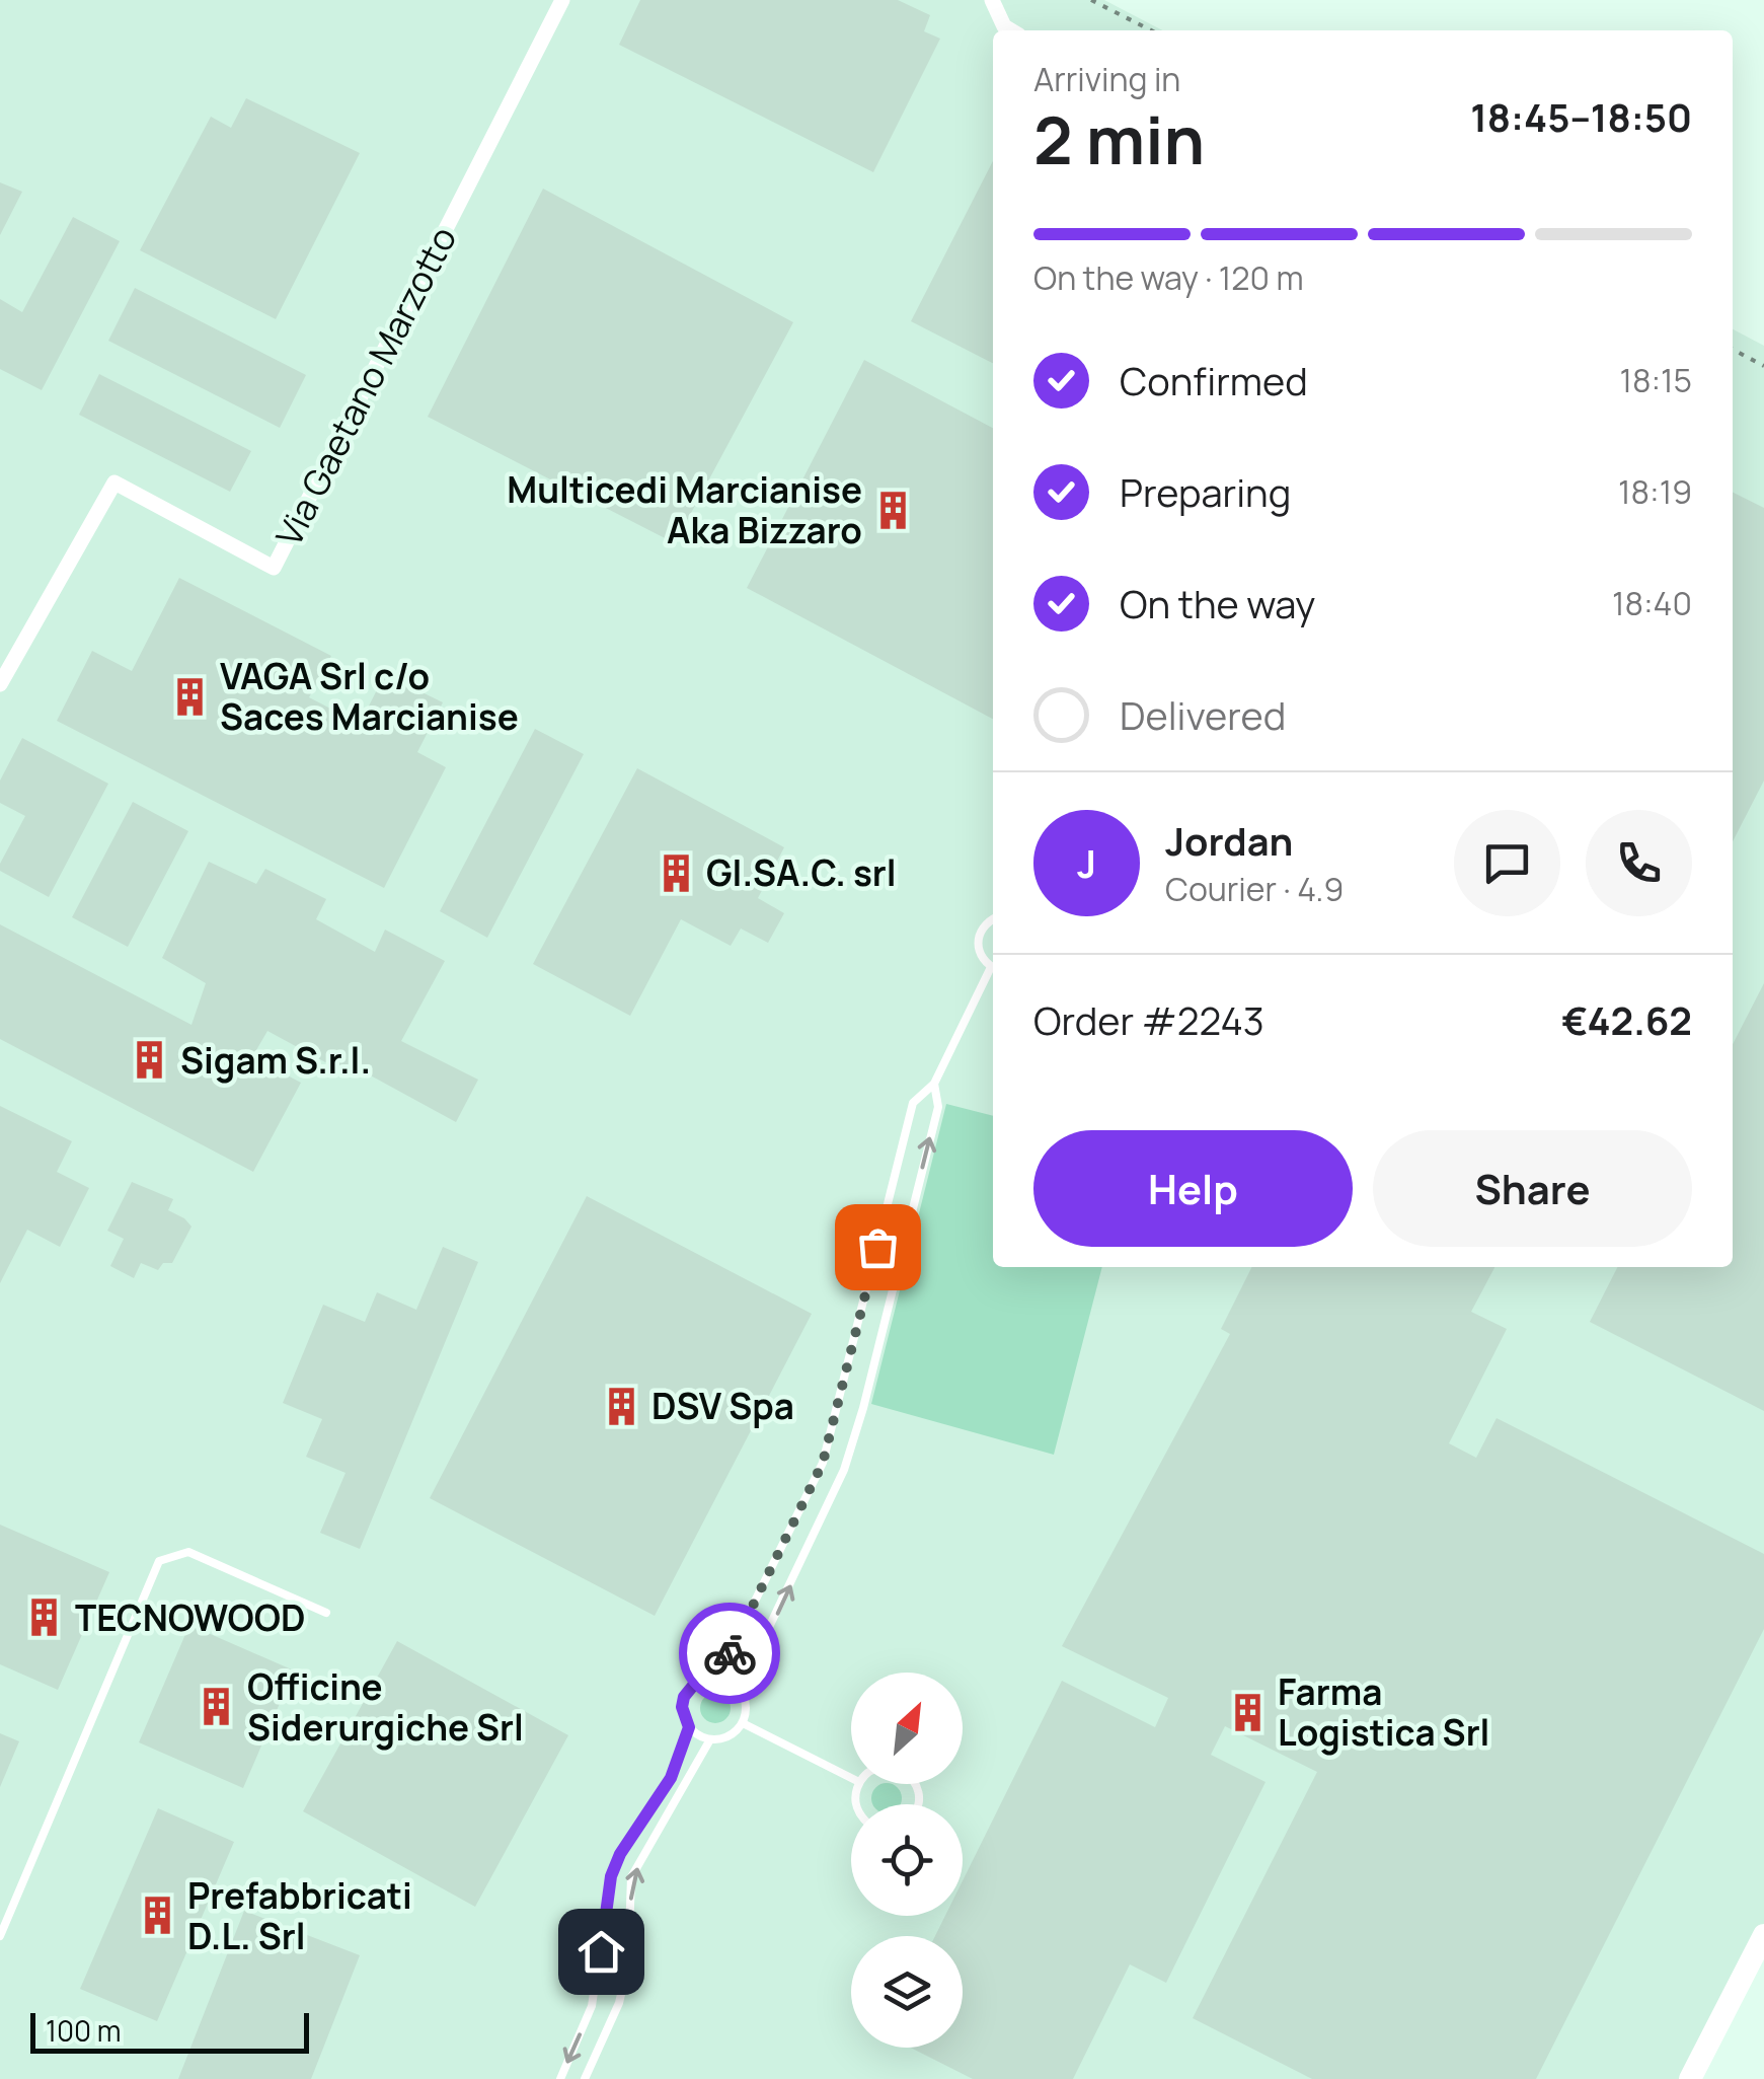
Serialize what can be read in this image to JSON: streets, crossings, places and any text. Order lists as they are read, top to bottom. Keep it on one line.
{"streets":{"street":["Via Gaetano Marzotto"]},"places":{"building":["Multicedi Marcianise Aka Bizzaro","VAGA Srl c/o Saces Marcianise","GI.SA.C. srl","Sigam S.r.l.","DSV Spa","TECNOWOOD","Officine Siderurgiche Srl","Farma Logistica Srl","Prefabbricati D.L. Srl"]},"scale_bar":"100 m","north":"top right","page":{"heading":["2 min","Arriving in","18:45–18:50"],"panel":["Jordan","Courier · 4.9","Order #2243","€42.62"],"bar":"On the way · 120 m","list":[["Confirmed","18:15"],["Preparing","18:19"],["On the way","18:40"],"Delivered"],"round":"J","buttons":["Help","Share"],"scale":"100 m"}}
